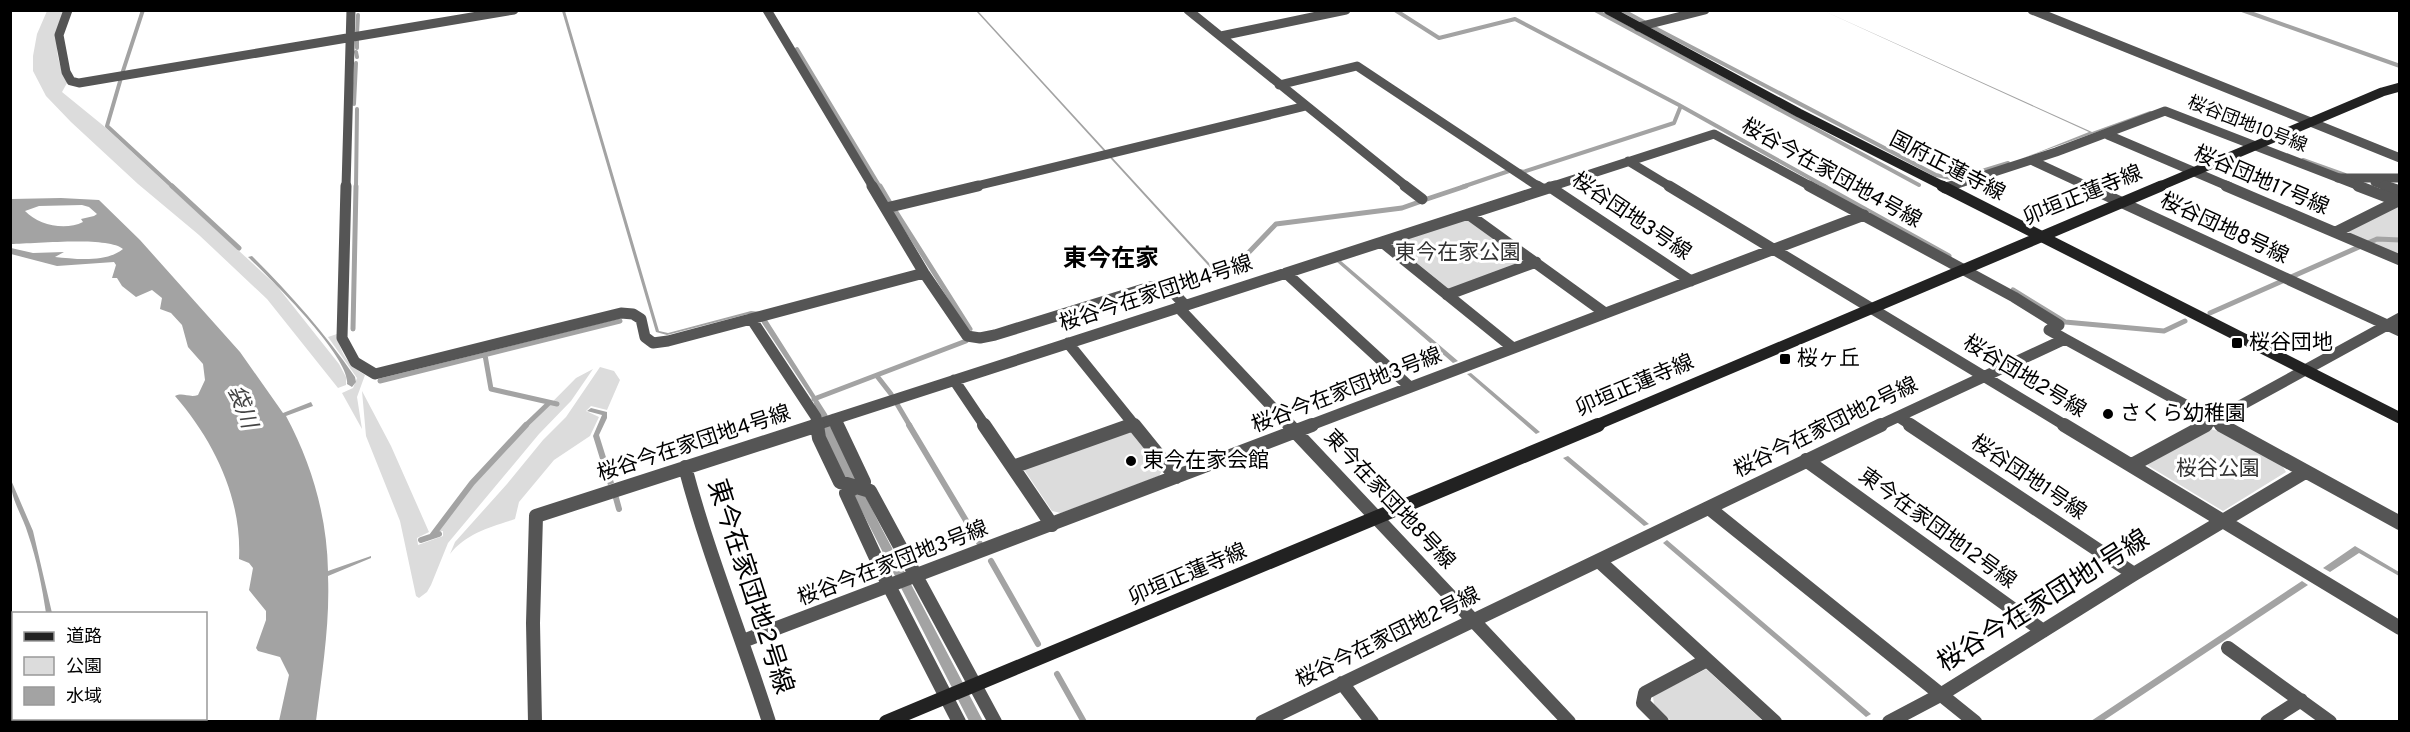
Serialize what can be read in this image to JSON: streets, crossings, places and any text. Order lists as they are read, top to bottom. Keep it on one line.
{"streets":{"main road":["国府正蓮寺線","卯垣正蓮寺線"],"street":["桜谷団地10号線","桜谷今在家団地4号線","桜谷団地17号線","桜谷団地3号線","桜谷団地8号線","桜谷団地2号線","桜谷今在家団地3号線","桜谷今在家団地2号線","桜谷団地1号線","東今在家団地8号線","東今在家団地12号線","東今在家団地2号線","桜谷今在家団地1号線"]},"crossings":[["桜谷団地10号線","国府正蓮寺線"],["桜谷団地10号線","桜谷団地17号線"],["桜谷団地10号線","卯垣正蓮寺線"],["桜谷団地10号線","桜谷団地8号線"],["国府正蓮寺線","卯垣正蓮寺線"],["桜谷今在家団地4号線","卯垣正蓮寺線"],["桜谷今在家団地4号線","桜谷団地3号線"],["桜谷今在家団地4号線","桜谷団地2号線"],["桜谷今在家団地4号線","桜谷今在家団地3号線"],["桜谷今在家団地4号線","桜谷今在家団地2号線"],["桜谷今在家団地4号線","東今在家団地8号線"],["桜谷今在家団地4号線","東今在家団地2号線"],["桜谷団地17号線","卯垣正蓮寺線"],["卯垣正蓮寺線","桜谷団地8号線"],["卯垣正蓮寺線","桜谷団地2号線"],["卯垣正蓮寺線","東今在家団地8号線"],["桜谷団地3号線","桜谷今在家団地3号線"],["桜谷団地2号線","桜谷今在家団地3号線"],["桜谷団地2号線","桜谷今在家団地2号線"],["桜谷団地2号線","桜谷今在家団地1号線"],["桜谷今在家団地3号線","東今在家団地8号線"],["桜谷今在家団地3号線","東今在家団地2号線"],["桜谷今在家団地2号線","桜谷団地1号線"],["桜谷今在家団地2号線","東今在家団地8号線"],["桜谷今在家団地2号線","東今在家団地12号線"],["桜谷団地1号線","桜谷今在家団地1号線"],["東今在家団地12号線","桜谷今在家団地1号線"]],"districts":["東今在家"],"water":["袋川"],"parks":["東今在家公園","桜谷公園"],"places":{"transit":["桜谷団地","桜ヶ丘"],"other":["さくら幼稚園","東今在家会館"]},"legend":["道路","公園","水域"]}
